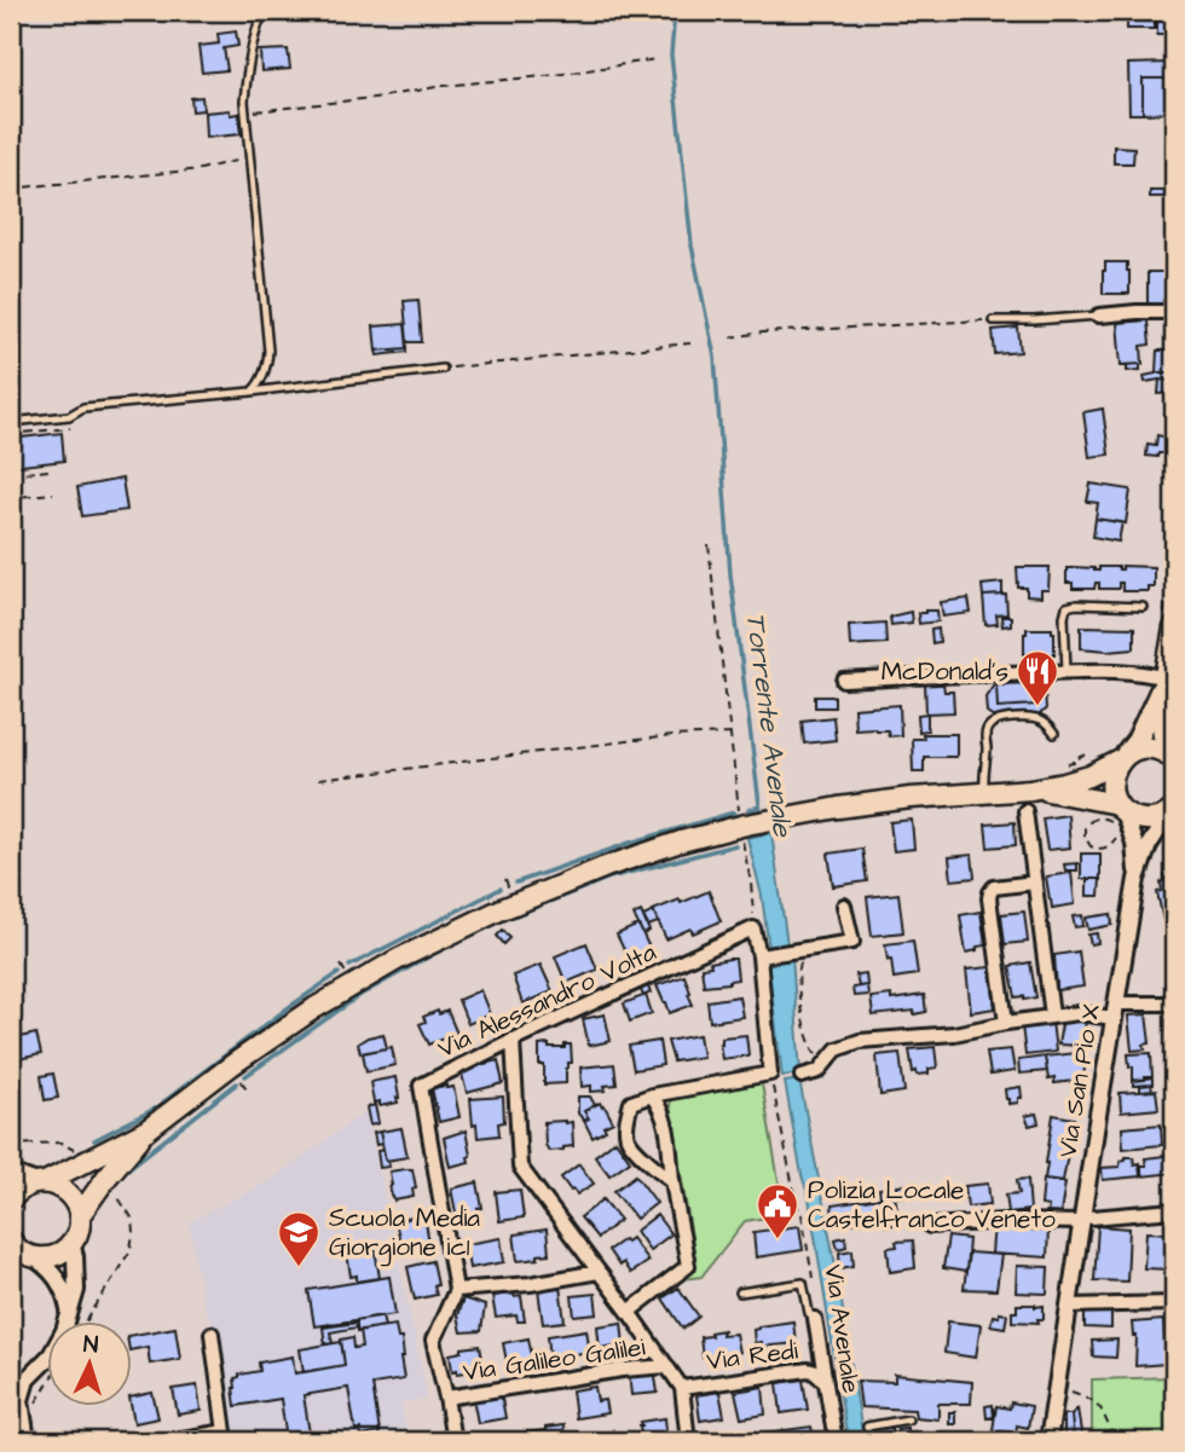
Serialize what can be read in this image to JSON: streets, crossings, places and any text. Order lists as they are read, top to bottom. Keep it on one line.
{"streets":{"street":["Via Alessandro Volta","Via San Pio X","Via Avenale","Via Redi","Via Galileo Galilei"]},"crossings":[["Via Avenale","Via Redi"]],"water":["Torrente Avenale"],"places":{"restaurant":["McDonald's"],"public building":["Polizia Locale Castelfranco Veneto"],"school or university":["Scuola Media Giorgione ic1"]},"north":"top"}
